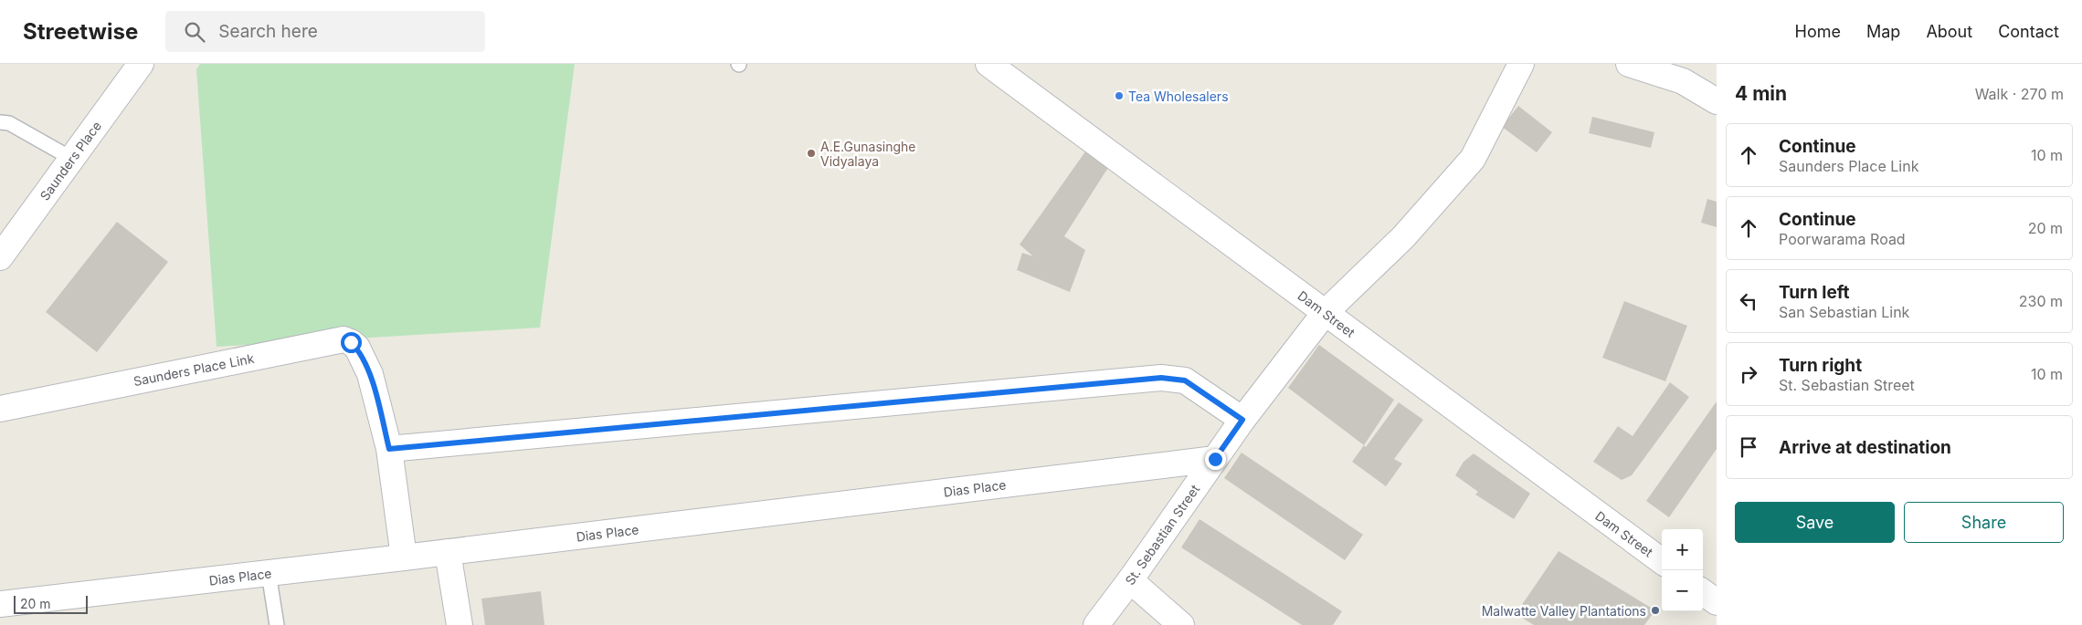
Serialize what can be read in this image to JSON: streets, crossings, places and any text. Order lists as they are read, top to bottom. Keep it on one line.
{"streets":{"street":["Saunders Place","Dam Street","Saunders Place Link","Dias Place","St. Sebastian Street"]},"crossings":[["Dam Street","St. Sebastian Street"],["Saunders Place Link","Dias Place"],["Dias Place","St. Sebastian Street"]],"places":["Tea Wholesalers","A.E.Gunasinghe Vidyalaya","Malwatte Valley Plantations"],"scale_bar":"20 m","page":{"header":"Streetwise","search":"Search here","nav":["Home","Map","About","Contact"],"heading":["4 min","Walk · 270 m"],"list":[["Continue","Saunders Place Link","10 m"],["Continue","Poorwarama Road","20 m"],["Turn left","San Sebastian Link","230 m"],["Turn right","St. Sebastian Street","10 m"],"Arrive at destination"],"buttons":["Save","Share"],"map_buttons":["+","−"],"scale":"20 m"}}
